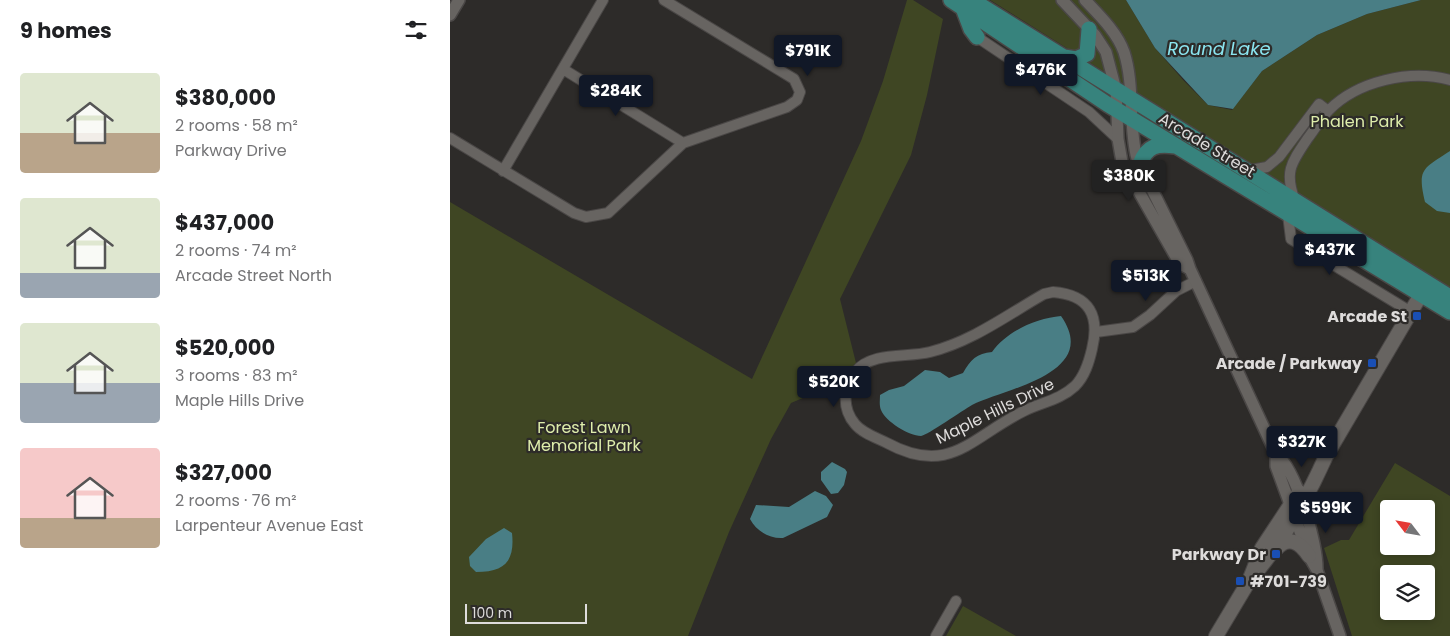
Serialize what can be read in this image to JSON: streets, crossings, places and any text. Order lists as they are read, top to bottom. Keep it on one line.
{"streets":{"main road":["Arcade Street"],"street":["Maple Hills Drive"]},"water":["Round Lake"],"parks":["Phalen Park","Forest Lawn Memorial Park"],"places":{"transit":["Arcade St","Arcade / Parkway","Parkway Dr","#701-739"]},"scale_bar":"100 m","north":"top left","page":{"heading":"9 homes","price":["$791K","$476K","$284K","$380K","$437K","$513K","$520K","$327K","$599K"],"list":[{"name":"$380,000","note":"2 rooms · 58 m² · Parkway Drive"},{"name":"$437,000","note":"2 rooms · 74 m² · Arcade Street North"},{"name":"$520,000","note":"3 rooms · 83 m² · Maple Hills Drive"},{"name":"$327,000","note":"2 rooms · 76 m² · Larpenteur Avenue East"}],"scale":"100 m"}}
